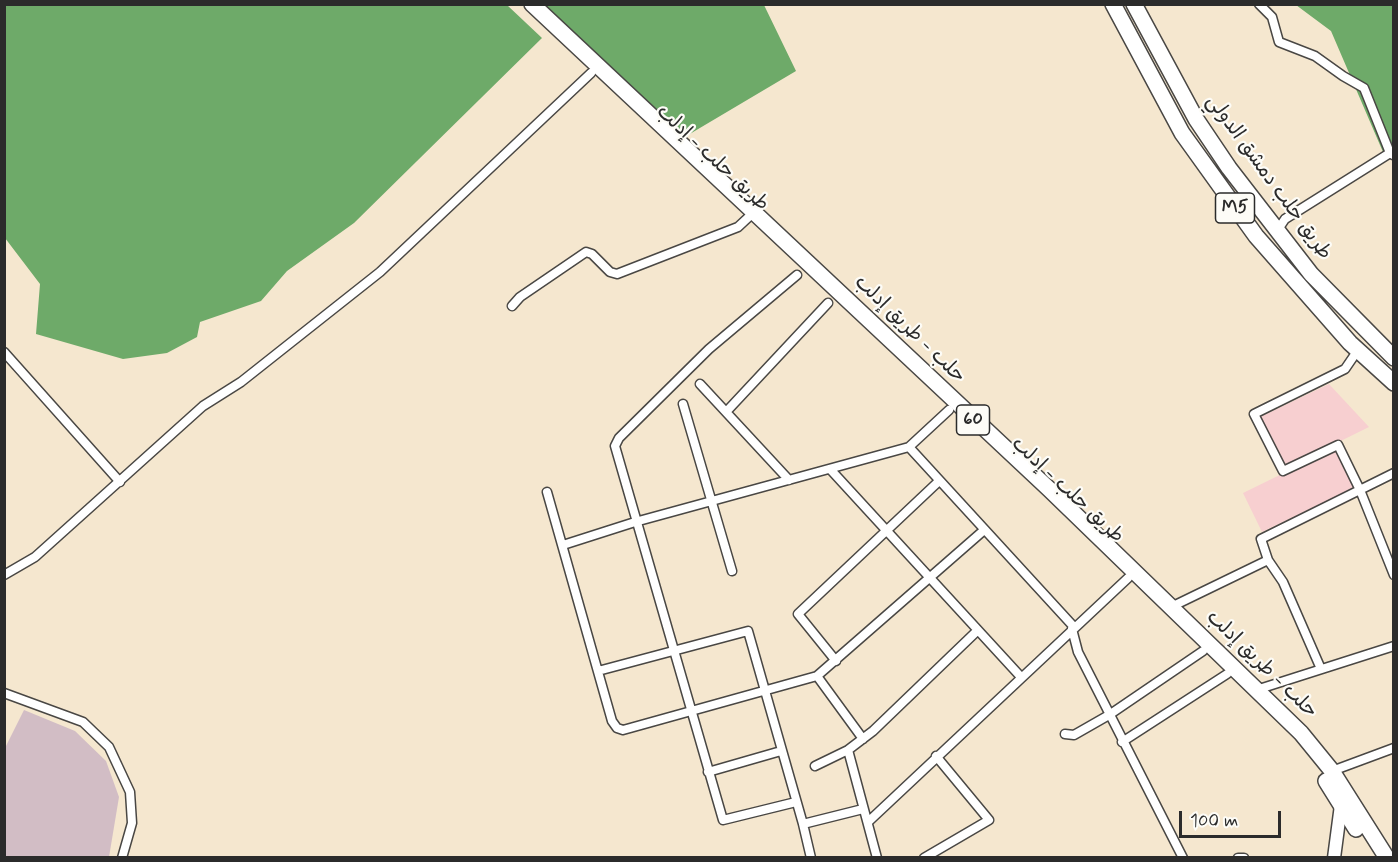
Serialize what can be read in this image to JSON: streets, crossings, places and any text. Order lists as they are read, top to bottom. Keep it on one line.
{"streets":{"highway":["طريق حلب - إدلب","طريق حلب دمشق الدولي","M5","حلب - طريق إدلب","60"]},"crossings":[["طريق حلب - إدلب","حلب - طريق إدلب"],["طريق حلب - إدلب","60"]],"scale_bar":"100 m"}
